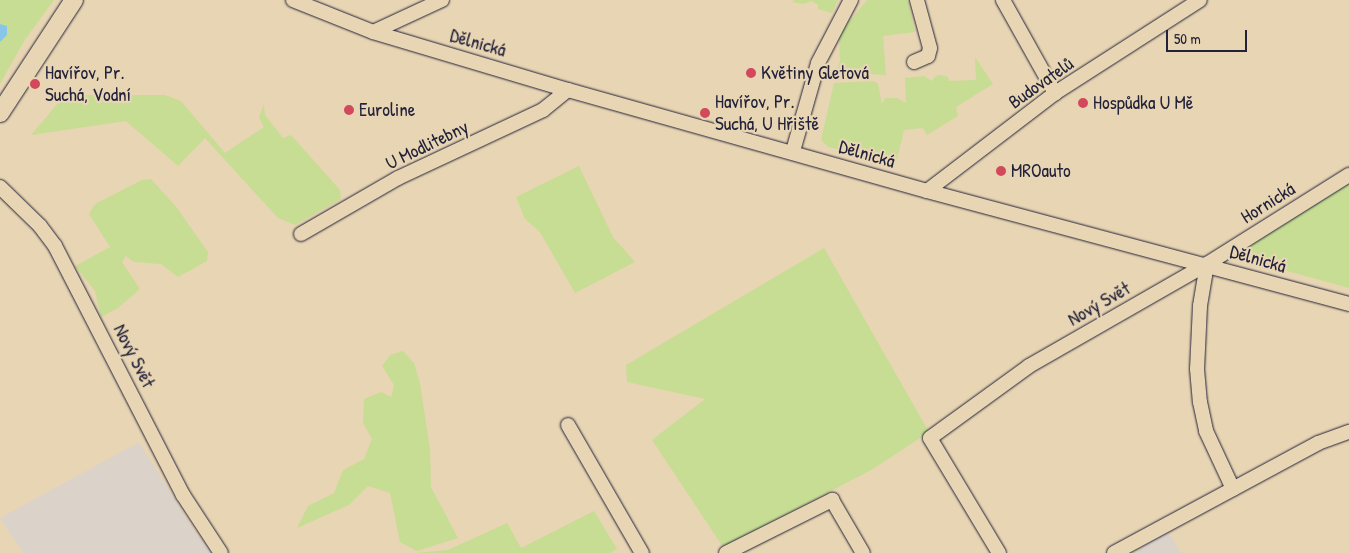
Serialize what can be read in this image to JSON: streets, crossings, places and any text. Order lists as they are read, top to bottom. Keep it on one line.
{"streets":{"street":["Dělnická","Budovatelů","U Modlitebny","Hornická","Nový Svět"]},"crossings":[["Dělnická","Budovatelů"],["Dělnická","U Modlitebny"],["Dělnická","Hornická"],["Dělnická","Nový Svět"],["Hornická","Nový Svět"]],"places":["Květiny Gletová","Havířov, Pr. Suchá, Vodní","Hospůdka U Mě","Euroline","Havířov, Pr. Suchá, U Hřiště","MROauto"],"scale_bar":"50 m"}
